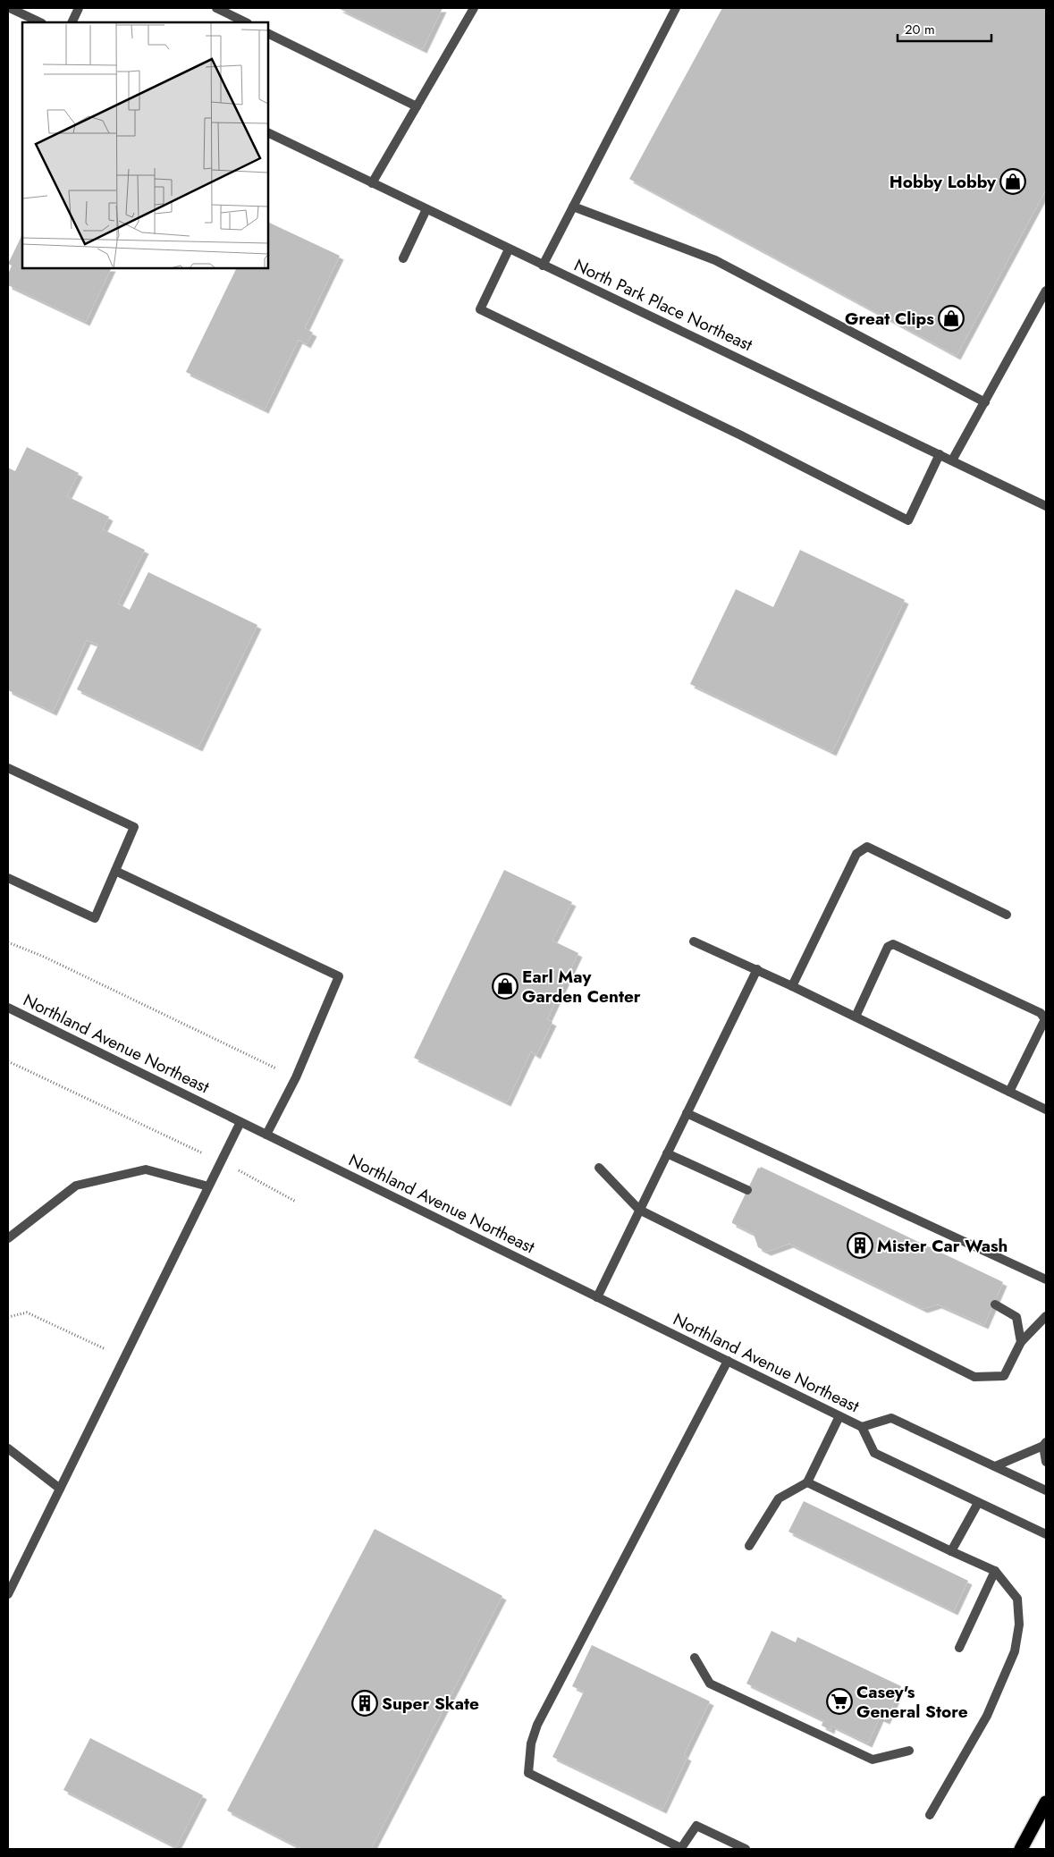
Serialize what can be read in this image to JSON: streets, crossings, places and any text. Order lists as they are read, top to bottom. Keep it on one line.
{"streets":{"street":["North Park Place Northeast","Northland Avenue Northeast"]},"places":{"shop":["Hobby Lobby","Great Clips","Earl May Garden Center"],"building":["Mister Car Wash","Super Skate"],"supermarket":["Casey's General Store"]},"scale_bar":"20 m"}
